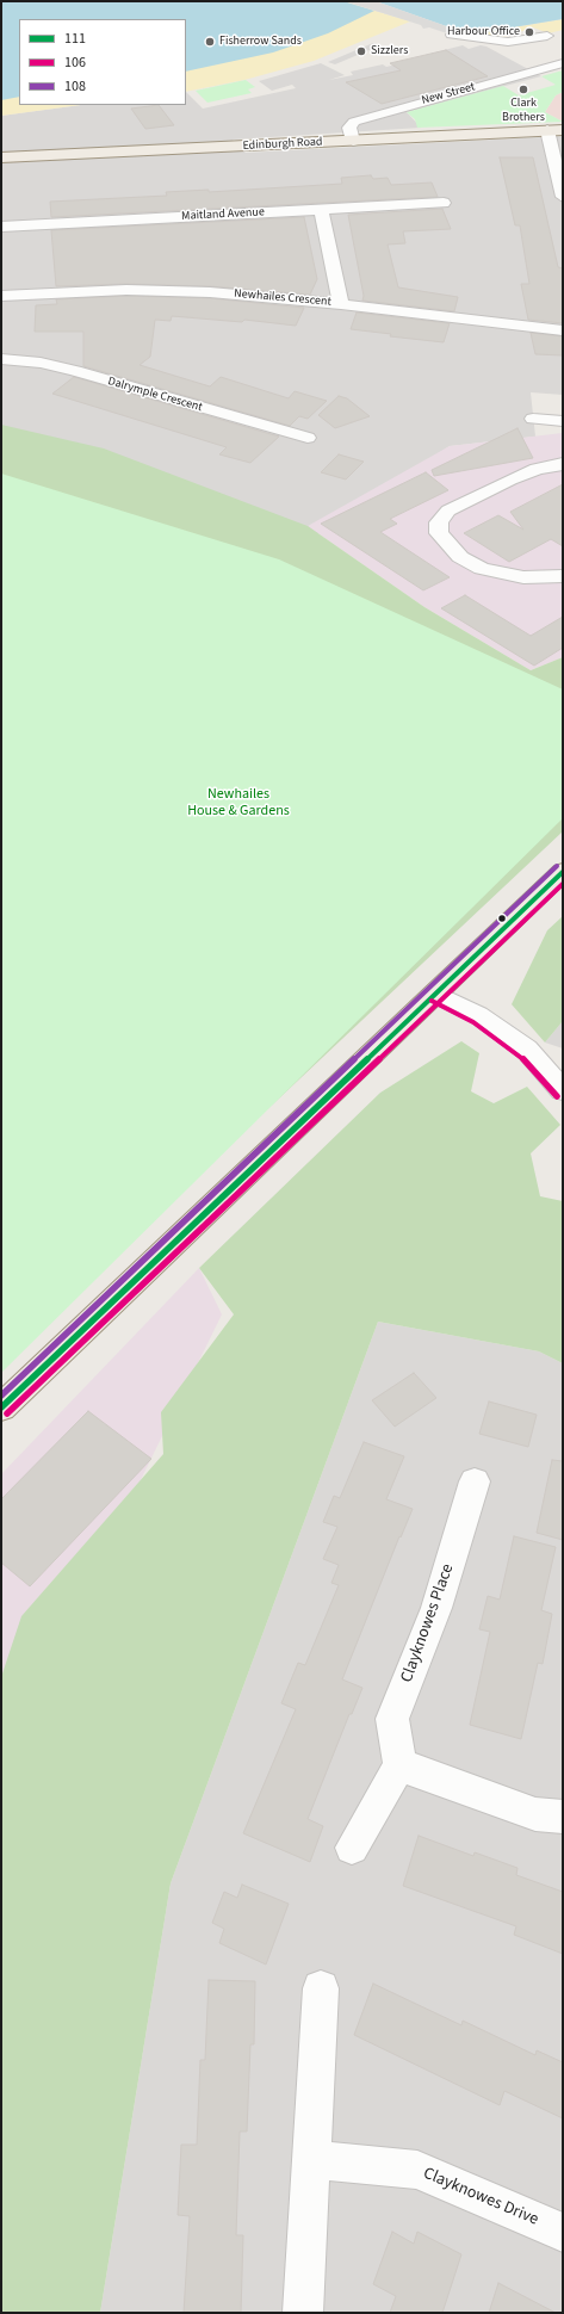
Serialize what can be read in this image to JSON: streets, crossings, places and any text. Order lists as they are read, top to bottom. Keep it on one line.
{"streets":{"main road":["Edinburgh Road"],"street":["New Street","Maitland Avenue","Newhailes Crescent","Dalrymple Crescent","Clayknowes Place","Clayknowes Drive"]},"crossings":[["New Street","Edinburgh Road"]],"parks":["Newhailes House & Gardens"],"places":["Harbour Office","Fisherrow Sands","Sizzlers","Clark Brothers"],"lines":["transit line 108","transit line 111","transit line 106"],"legend":["111","106","108"]}
